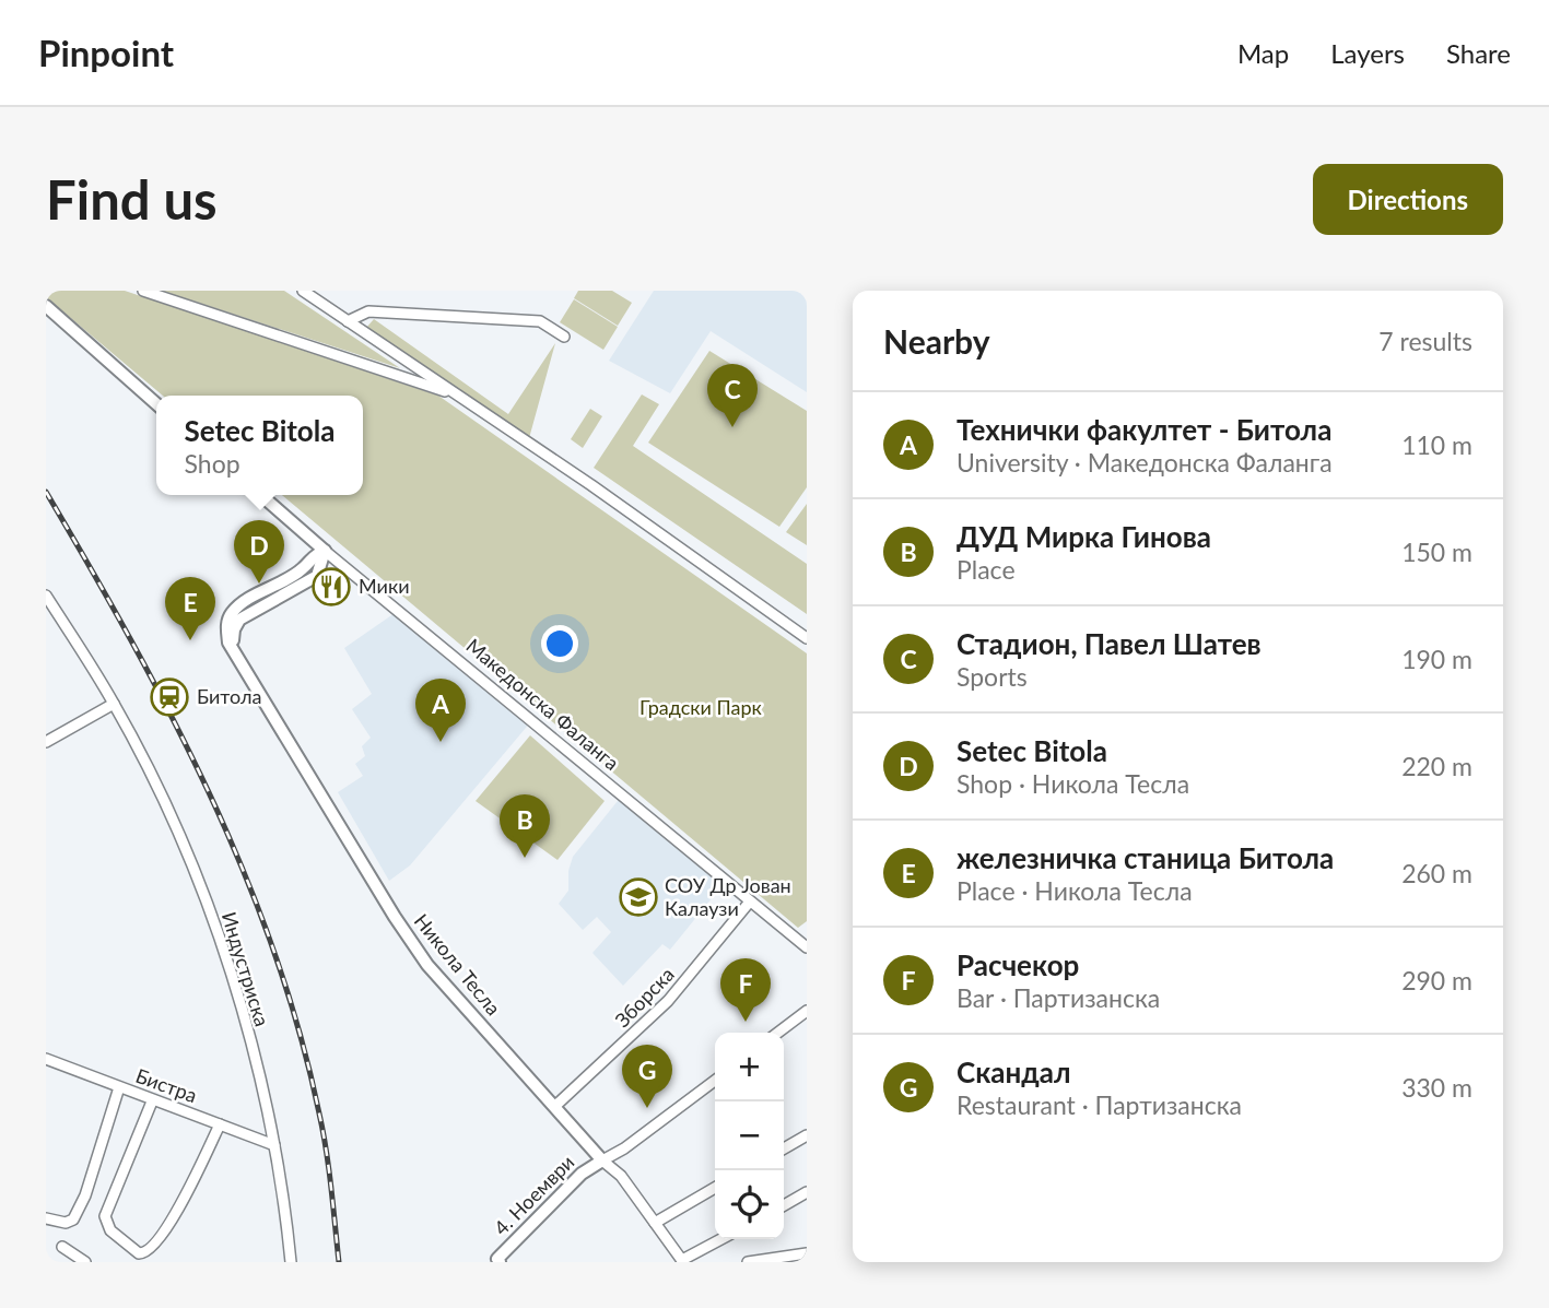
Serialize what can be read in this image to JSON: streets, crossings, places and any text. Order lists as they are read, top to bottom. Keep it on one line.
{"streets":{"main road":["Македонска Фаланга","Никола Тесла","4. Ноември"],"street":["Индустриска","Зборска","Бистра"]},"crossings":[["Македонска Фаланга","Никола Тесла"],["Македонска Фаланга","Зборска"],["Никола Тесла","Зборска"],["Никола Тесла","4. Ноември"],["Индустриска","Бистра"]],"parks":["Градски Парк"],"places":{"restaurant":["Мики"],"station":["Битола"],"school or university":["СОУ Др Јован Калаузи"]},"page":{"header":"Pinpoint","nav":["Map","Layers","Share"],"buttons":"Directions","title":"Find us","heading":["Nearby","7 results"],"pins":["C","D","E","A","B","F","G"],"list":[{"mark":"A","name":"Технички факултет - Битола","note":"University · Македонска Фаланга","value":"110 m"},{"mark":"B","name":"ДУД Мирка Гинова","note":"Place","value":"150 m"},{"mark":"C","name":"Стадион, Павел Шатев","note":"Sports","value":"190 m"},{"mark":"D","name":"Setec Bitola","note":"Shop · Никола Тесла","value":"220 m"},{"mark":"E","name":"железничка станица Битола","note":"Place · Никола Тесла","value":"260 m"},{"mark":"F","name":"Расчекор","note":"Bar · Партизанска","value":"290 m"},{"mark":"G","name":"Скандал","note":"Restaurant · Партизанска","value":"330 m"}],"popup":["Setec Bitola","Shop"],"map_buttons":["+","−"]}}
